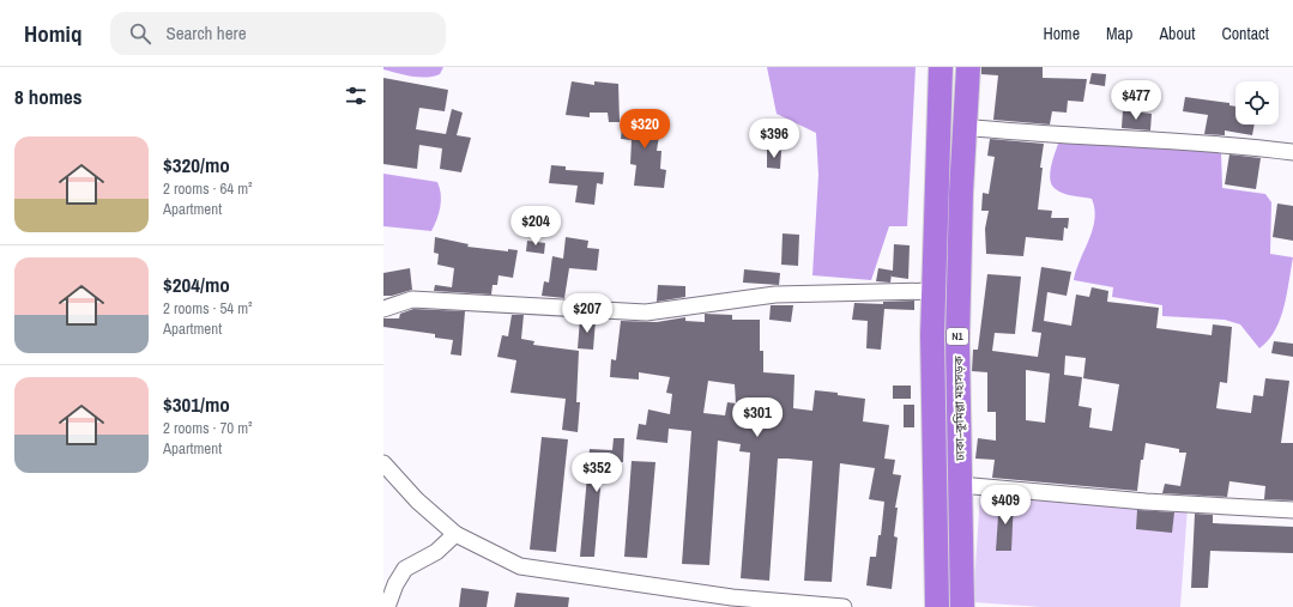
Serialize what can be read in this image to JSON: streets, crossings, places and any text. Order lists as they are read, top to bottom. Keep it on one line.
{"streets":{"highway":["N1","ঢাকা–কুমিল্লা মহাসড়ক"]},"page":{"header":"Homiq","search":"Search here","nav":["Home","Map","About","Contact"],"heading":"8 homes","price":["$477","$320","$396","$204","$207","$301","$352","$409"],"list":[{"name":"$320/mo","note":"2 rooms · 64 m² · Apartment"},{"name":"$204/mo","note":"2 rooms · 54 m² · Apartment"},{"name":"$301/mo","note":"2 rooms · 70 m² · Apartment"}]}}
